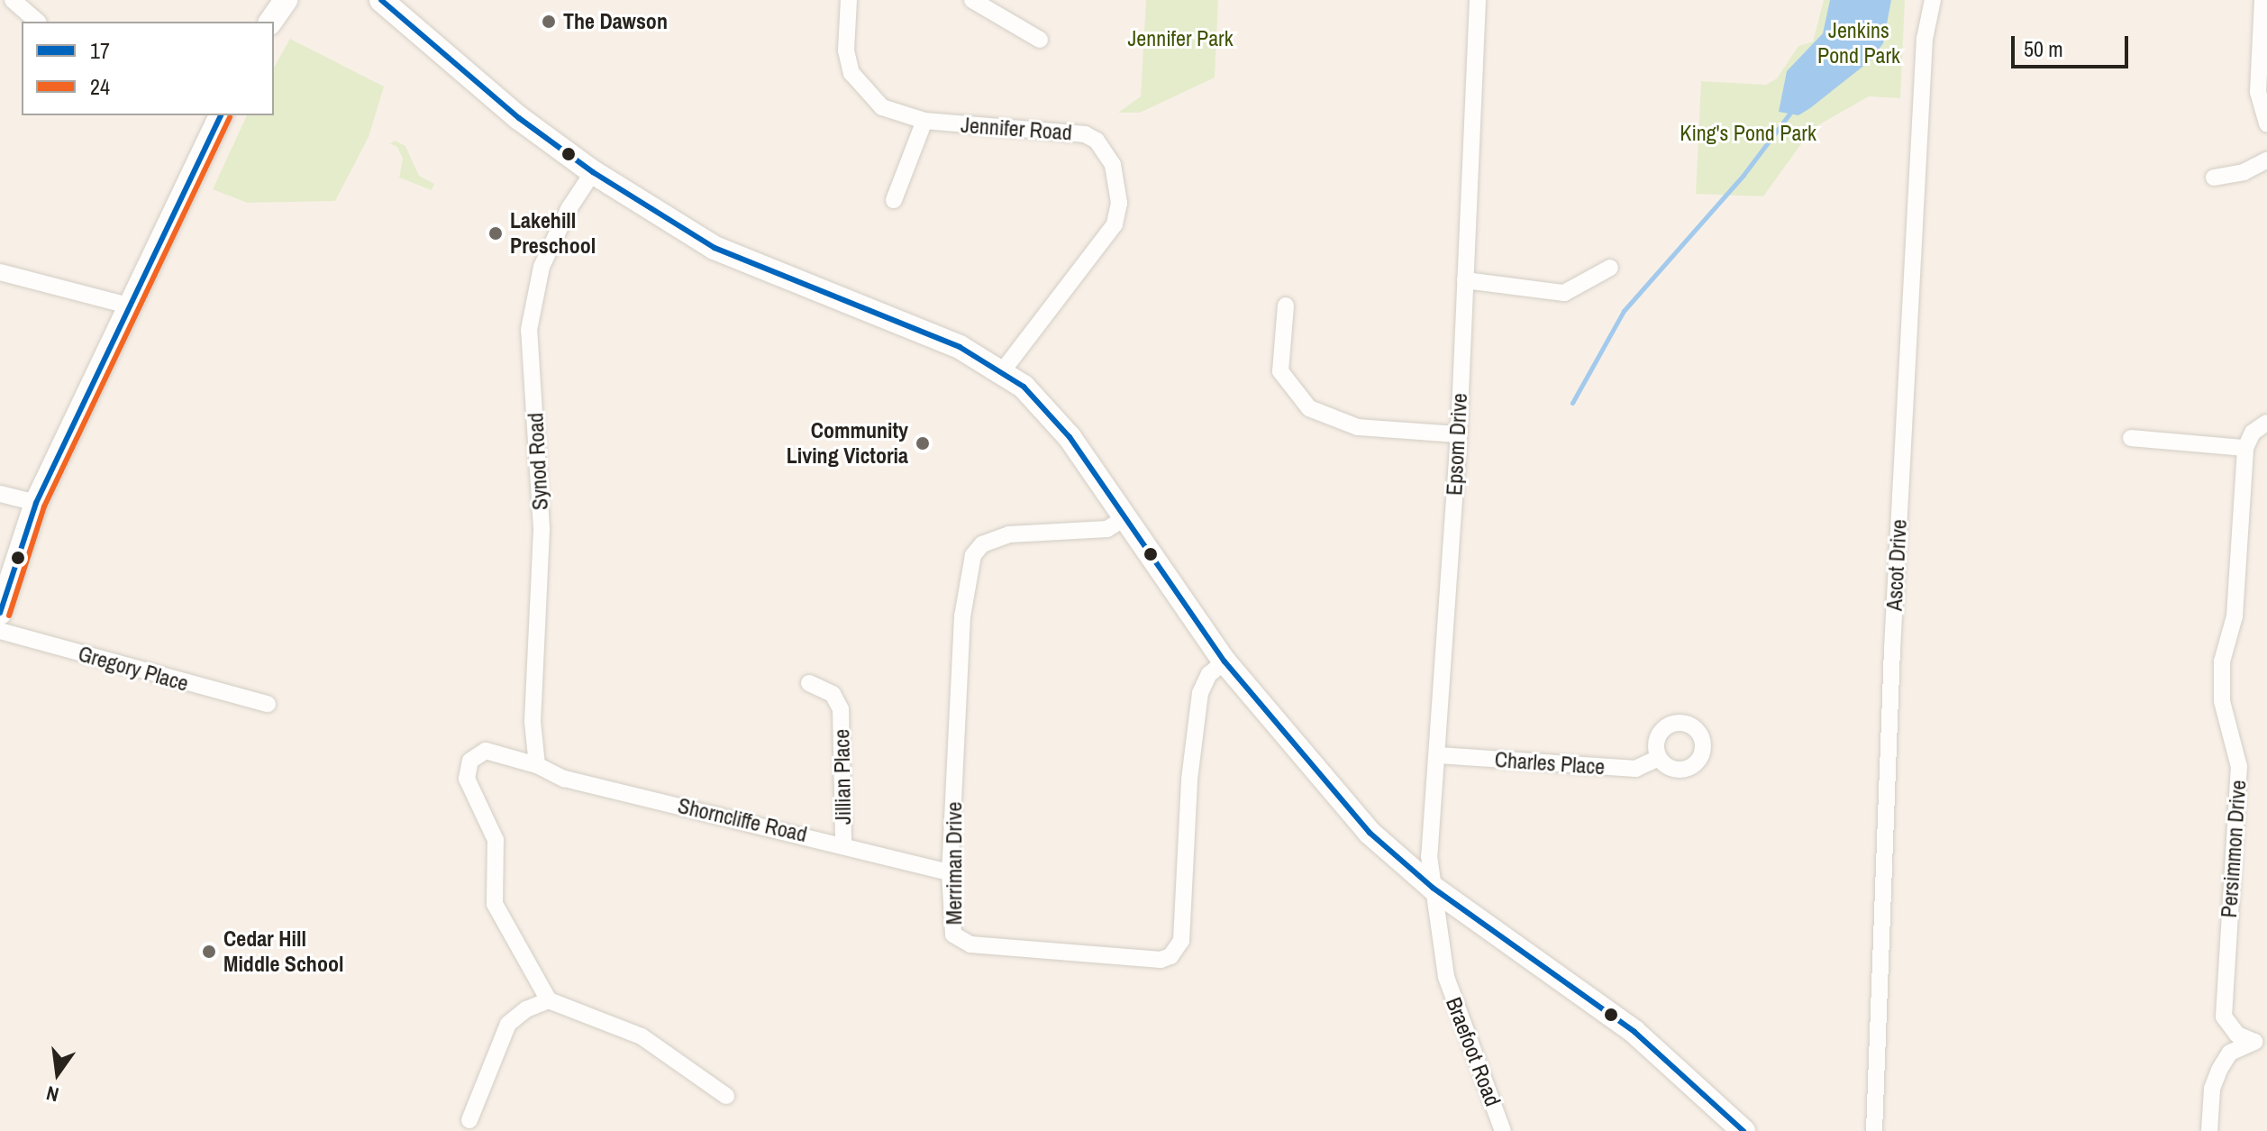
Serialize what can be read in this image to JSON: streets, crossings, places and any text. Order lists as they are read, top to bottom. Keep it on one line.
{"streets":{"street":["Jennifer Road","Epsom Drive","Synod Road","Ascot Drive","Gregory Place","Charles Place","Jillian Place","Shorncliffe Road","Persimmon Drive","Merriman Drive","Braefoot Road"]},"crossings":[["Epsom Drive","Charles Place"],["Epsom Drive","Braefoot Road"],["Synod Road","Shorncliffe Road"],["Jillian Place","Shorncliffe Road"],["Shorncliffe Road","Merriman Drive"]],"parks":["Jenkins Pond Park","Jennifer Park","King's Pond Park"],"places":["The Dawson","Lakehill Preschool","Community Living Victoria","Cedar Hill Middle School"],"lines":["transit line 17","transit line 24"],"legend":["17","24"],"scale_bar":"50 m","north":"bottom"}
